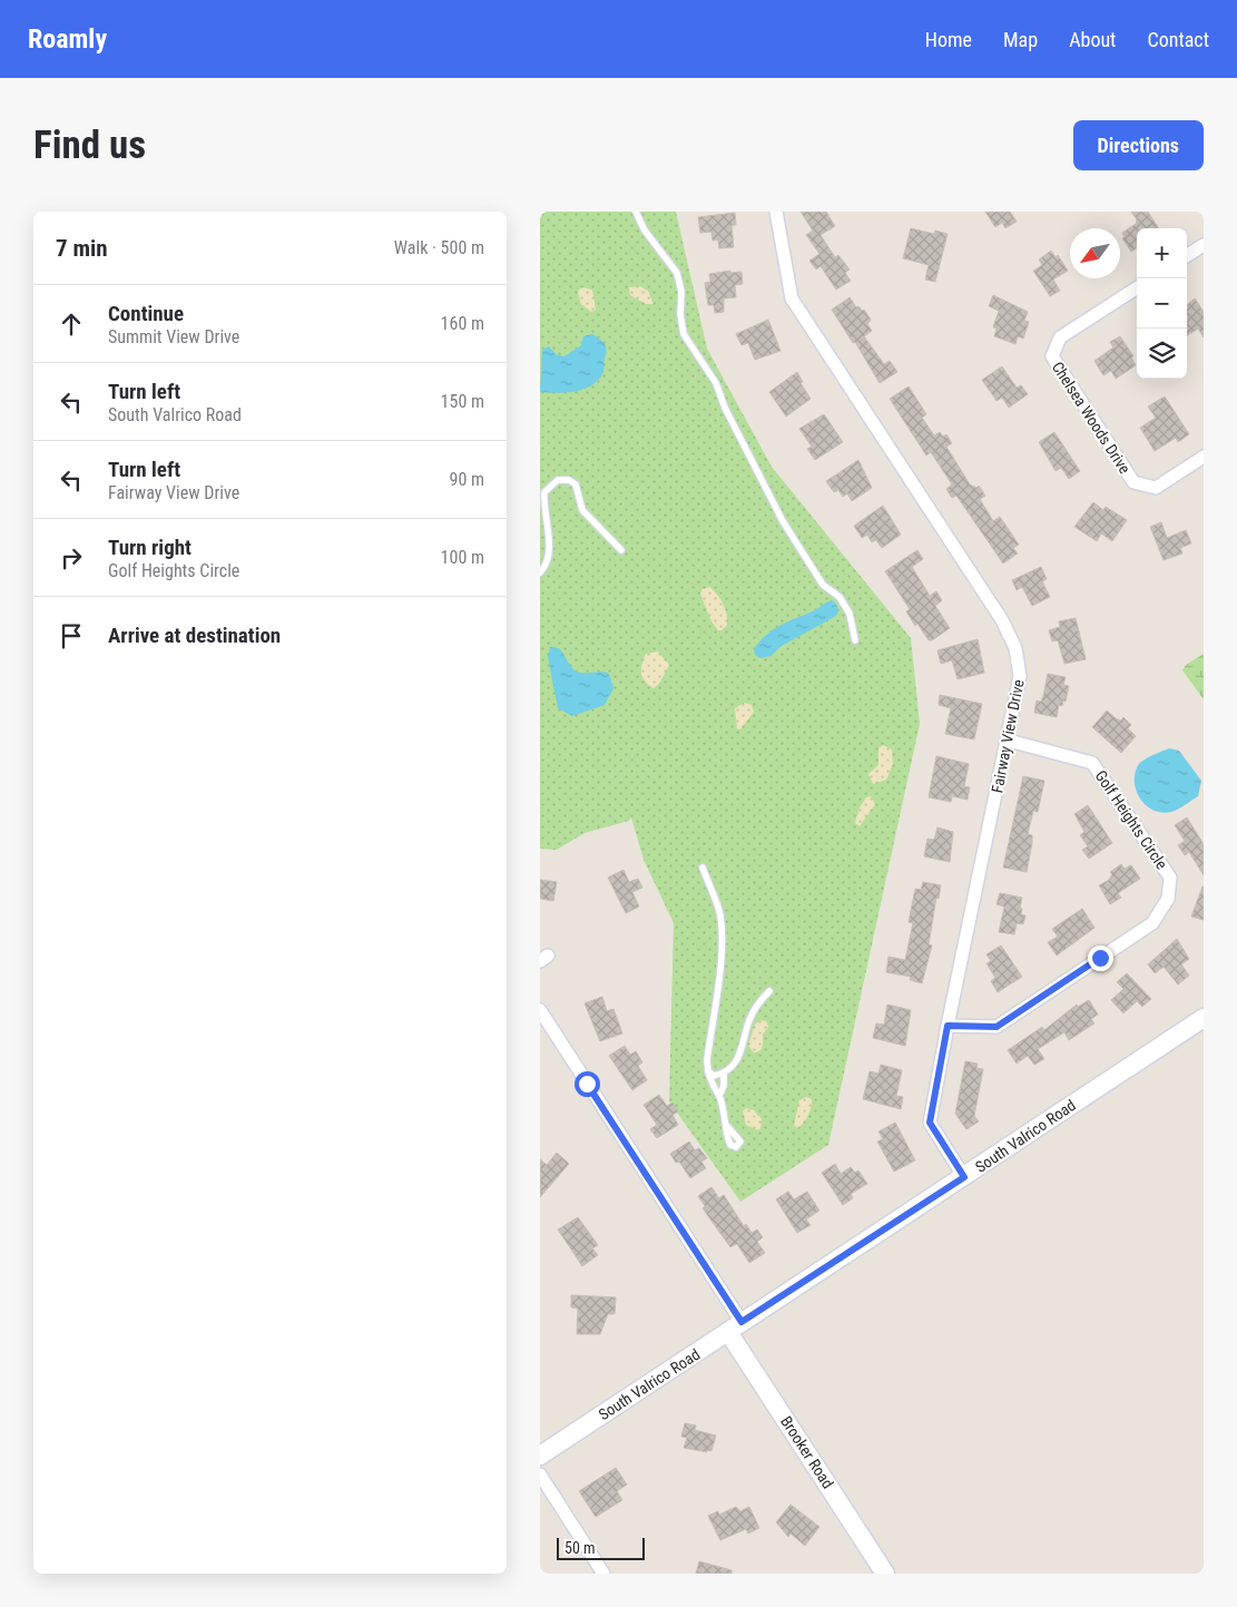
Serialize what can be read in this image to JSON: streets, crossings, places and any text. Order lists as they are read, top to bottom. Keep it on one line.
{"streets":{"street":["Chelsea Woods Drive","Fairway View Drive","Golf Heights Circle","South Valrico Road","Brooker Road"]},"crossings":[["Fairway View Drive","Golf Heights Circle"],["Fairway View Drive","South Valrico Road"],["South Valrico Road","Brooker Road"]],"scale_bar":"50 m","north":"bottom left","page":{"header":"Roamly","nav":["Home","Map","About","Contact"],"buttons":"Directions","title":"Find us","heading":["7 min","Walk · 500 m"],"map_buttons":["+","−"],"list":[["Continue","Summit View Drive","160 m"],["Turn left","South Valrico Road","150 m"],["Turn left","Fairway View Drive","90 m"],["Turn right","Golf Heights Circle","100 m"],"Arrive at destination"],"scale":"50 m"}}
